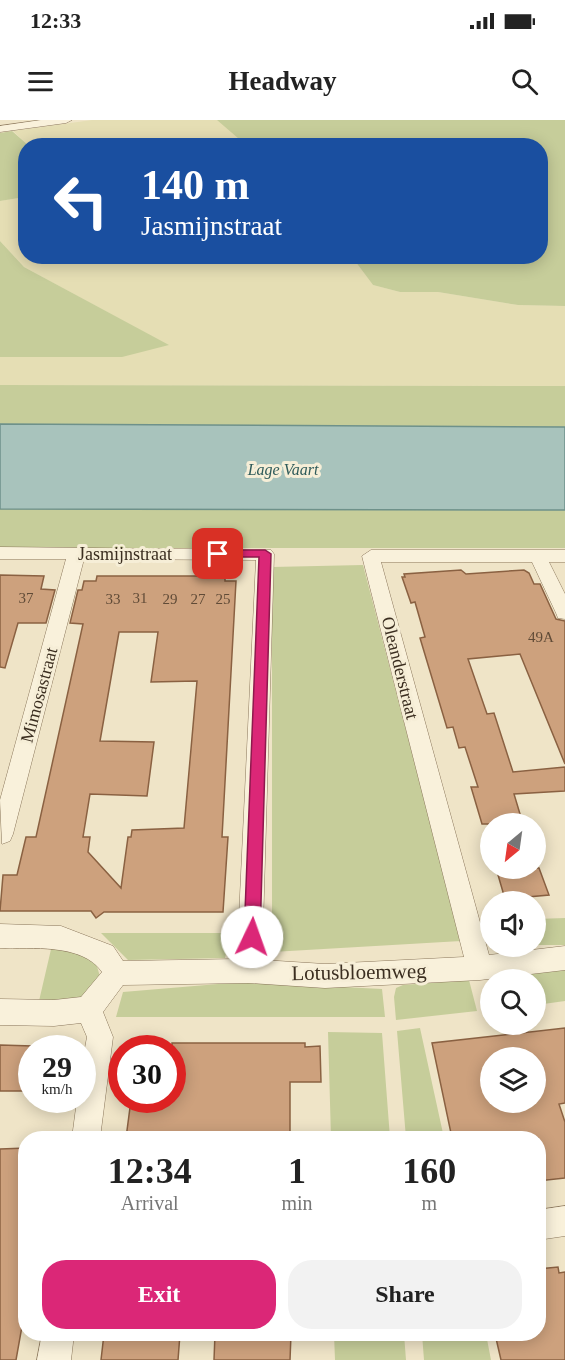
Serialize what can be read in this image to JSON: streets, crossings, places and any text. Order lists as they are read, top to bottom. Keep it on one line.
{"streets":{"street":["Jasmijnstraat","Oleanderstraat","Mimosastraat","Lotusbloemweg"]},"crossings":[["Jasmijnstraat","Mimosastraat"],["Jasmijnstraat","Lotusbloemweg"],["Oleanderstraat","Lotusbloemweg"]],"water":["Lage Vaart"],"house_numbers":["37","31","33","29","27","25","49A"],"north":"bottom left","page":{"status":"12:33","header":"Headway","turn":["140 m","Jasmijnstraat"],"speed":"29 km/h","limit":"30","eta":["12:34","Arrival","1","min","160","m"],"buttons":["Exit","Share"]}}
